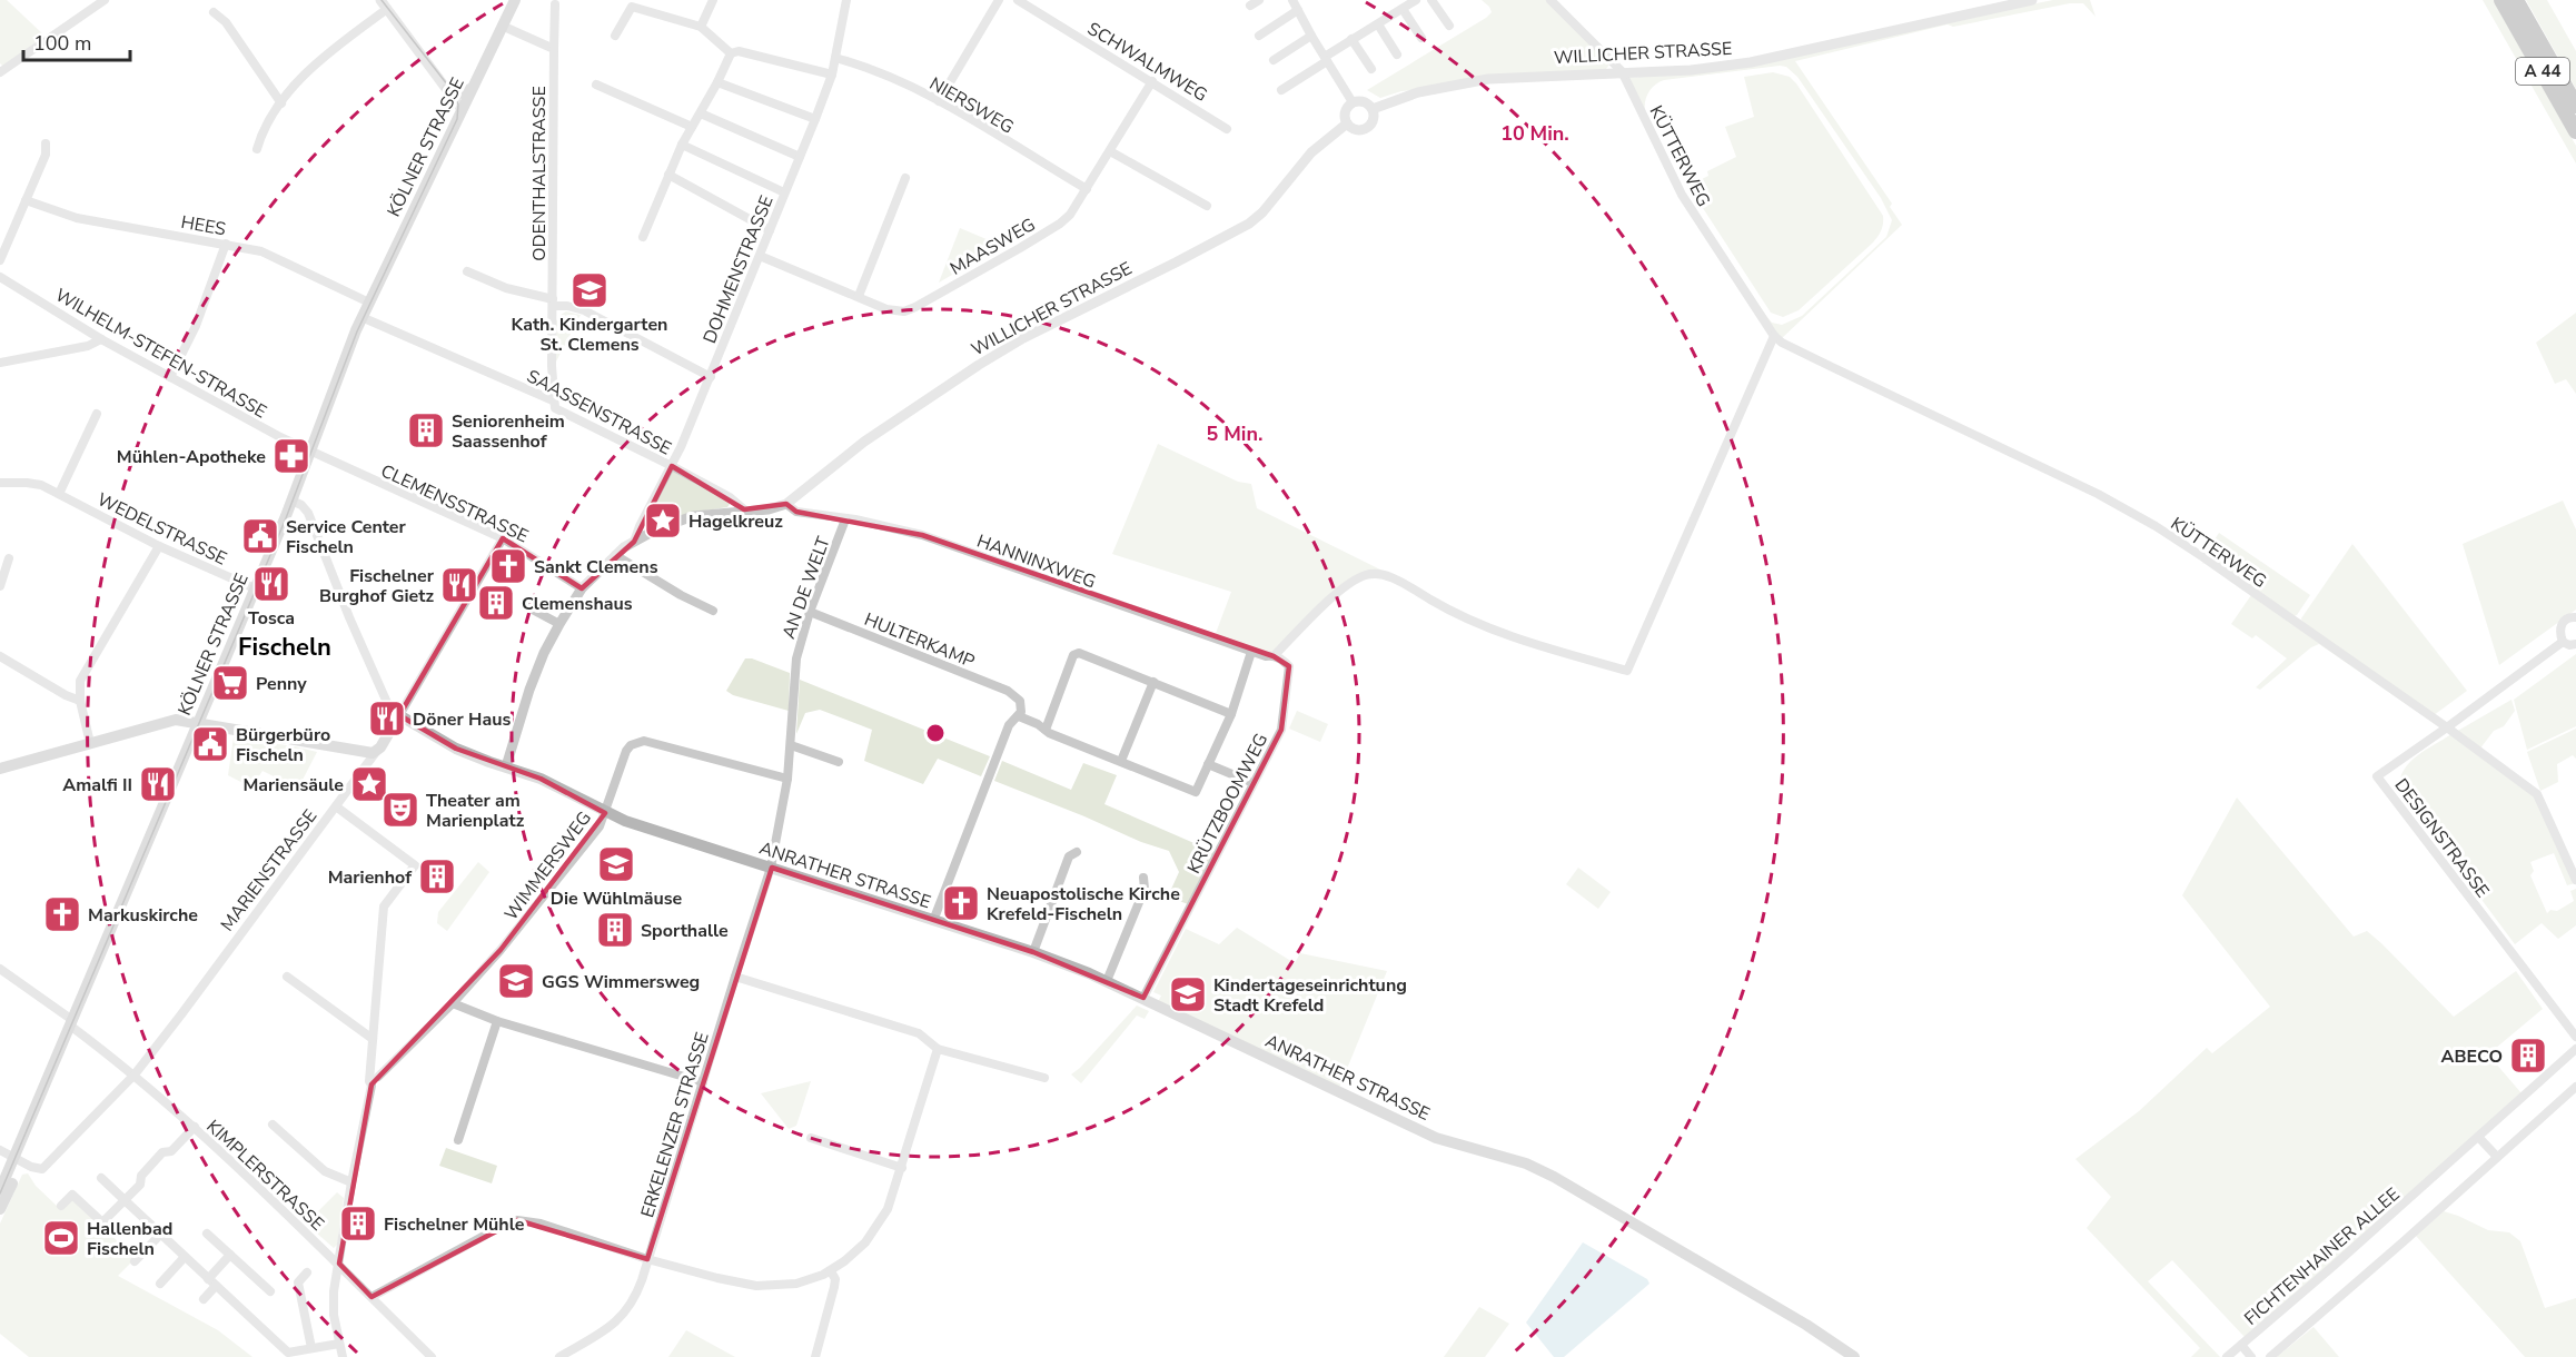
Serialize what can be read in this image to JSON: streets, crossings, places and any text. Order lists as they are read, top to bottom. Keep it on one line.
{"streets":{"highway":["A 44"],"main road":["KÖLNER STRASSE","MARIENSTRASSE","ANRATHER STRASSE"],"street":["WILLICHER STRASSE","SCHWALMWEG","NIERSWEG","KÜTTERWEG","ODENTHALSTRASSE","HEES","MAASWEG","DOHMENSTRASSE","WILHELM-STEFEN-STRASSE","SAASSENSTRASSE","CLEMENSSTRASSE","WEDELSTRASSE","HANNINXWEG","AN DE WELT","HULTERKAMP","KRÜTZBOOMWEG","DESIGNSTRASSE","WIMMERSWEG","ERKELENZER STRASSE","KIMPLERSTRASSE","FICHTENHAINER ALLEE"]},"crossings":[["WILLICHER STRASSE","KÜTTERWEG"],["WILLICHER STRASSE","DOHMENSTRASSE"],["WILLICHER STRASSE","SAASSENSTRASSE"],["WILLICHER STRASSE","CLEMENSSTRASSE"],["WILLICHER STRASSE","HANNINXWEG"],["WILLICHER STRASSE","ANRATHER STRASSE"],["SCHWALMWEG","MAASWEG"],["NIERSWEG","MAASWEG"],["NIERSWEG","DOHMENSTRASSE"],["KÖLNER STRASSE","HEES"],["KÖLNER STRASSE","WILHELM-STEFEN-STRASSE"],["KÖLNER STRASSE","SAASSENSTRASSE"],["KÖLNER STRASSE","CLEMENSSTRASSE"],["KÖLNER STRASSE","WEDELSTRASSE"],["KÖLNER STRASSE","MARIENSTRASSE"],["KÖLNER STRASSE","ANRATHER STRASSE"],["KÖLNER STRASSE","KIMPLERSTRASSE"],["KÜTTERWEG","DESIGNSTRASSE"],["ODENTHALSTRASSE","SAASSENSTRASSE"],["MAASWEG","DOHMENSTRASSE"],["DOHMENSTRASSE","SAASSENSTRASSE"],["WILHELM-STEFEN-STRASSE","CLEMENSSTRASSE"],["CLEMENSSTRASSE","MARIENSTRASSE"],["HANNINXWEG","AN DE WELT"],["HANNINXWEG","KRÜTZBOOMWEG"],["AN DE WELT","HULTERKAMP"],["AN DE WELT","WIMMERSWEG"],["AN DE WELT","ANRATHER STRASSE"],["AN DE WELT","ERKELENZER STRASSE"],["KRÜTZBOOMWEG","ANRATHER STRASSE"],["WIMMERSWEG","ANRATHER STRASSE"],["MARIENSTRASSE","ANRATHER STRASSE"],["MARIENSTRASSE","KIMPLERSTRASSE"],["ANRATHER STRASSE","ERKELENZER STRASSE"]],"districts":["Fischeln"],"places":{"school or university":["Kath. Kindergarten St. Clemens","Die Wühlmäuse","GGS Wimmersweg","Kindertageseinrichtung Stadt Krefeld"],"building":["Seniorenheim Saassenhof","Clemenshaus","Marienhof","Sporthalle","ABECO","Fischelner Mühle"],"pharmacy":["Mühlen-Apotheke"],"place":["Hagelkreuz","Mariensäule"],"public building":["Service Center Fischeln","Bürgerbüro Fischeln"],"church":["Sankt Clemens","Neuapostolische Kirche Krefeld-Fischeln","Markuskirche"],"restaurant":["Tosca","Fischelner Burghof Gietz","Döner Haus","Amalfi II"],"supermarket":["Penny"],"theatre":["Theater am Marienplatz"],"sports":["Hallenbad Fischeln"]},"scale_bar":"100 m","rings":["10 Min.","5 Min."]}
